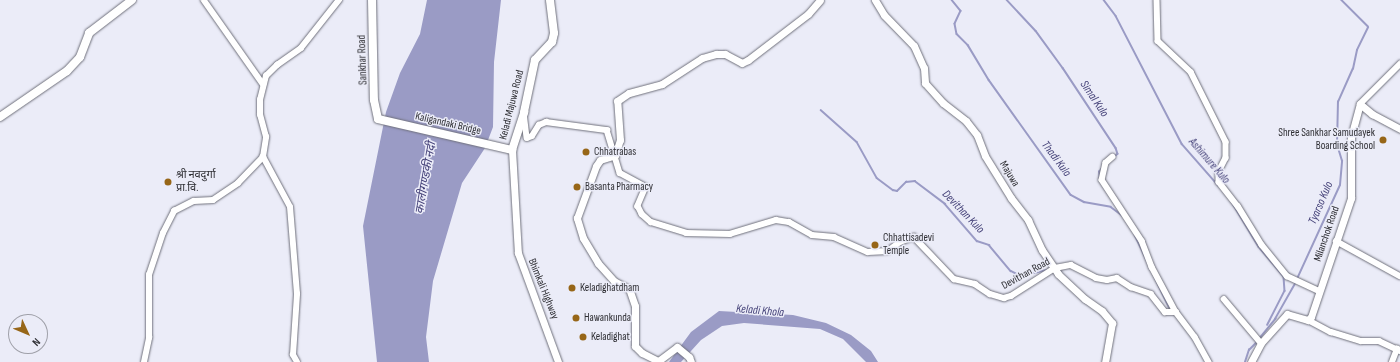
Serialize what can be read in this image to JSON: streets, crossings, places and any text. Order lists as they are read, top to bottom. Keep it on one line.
{"streets":{"main road":["Sankhar Road","Keladi Majuwa Road","Kaligandaki Bridge"],"street":["Majuwa","Milanchok Road","Devithan Road","Bhimkali Highway"]},"crossings":[["Sankhar Road","Kaligandaki Bridge"],["Keladi Majuwa Road","Kaligandaki Bridge"],["Keladi Majuwa Road","Bhimkali Highway"],["Kaligandaki Bridge","Bhimkali Highway"],["Majuwa","Devithan Road"]],"water":["Simal Kulo","Thadi Kulo","Ashimure Kulo","कालीगण्डकी नदी","Tyarso Kulo","Devithan Kulo","Keladi Khola"],"places":["Shree Sankhar Samudayek Boarding School","Chhatrabas","श्री नवदुर्गा प्रा.वि.","Basanta Pharmacy","Chhattisadevi Temple","Keladighatdham","Hawankunda","Keladighat"],"north":"bottom right"}
